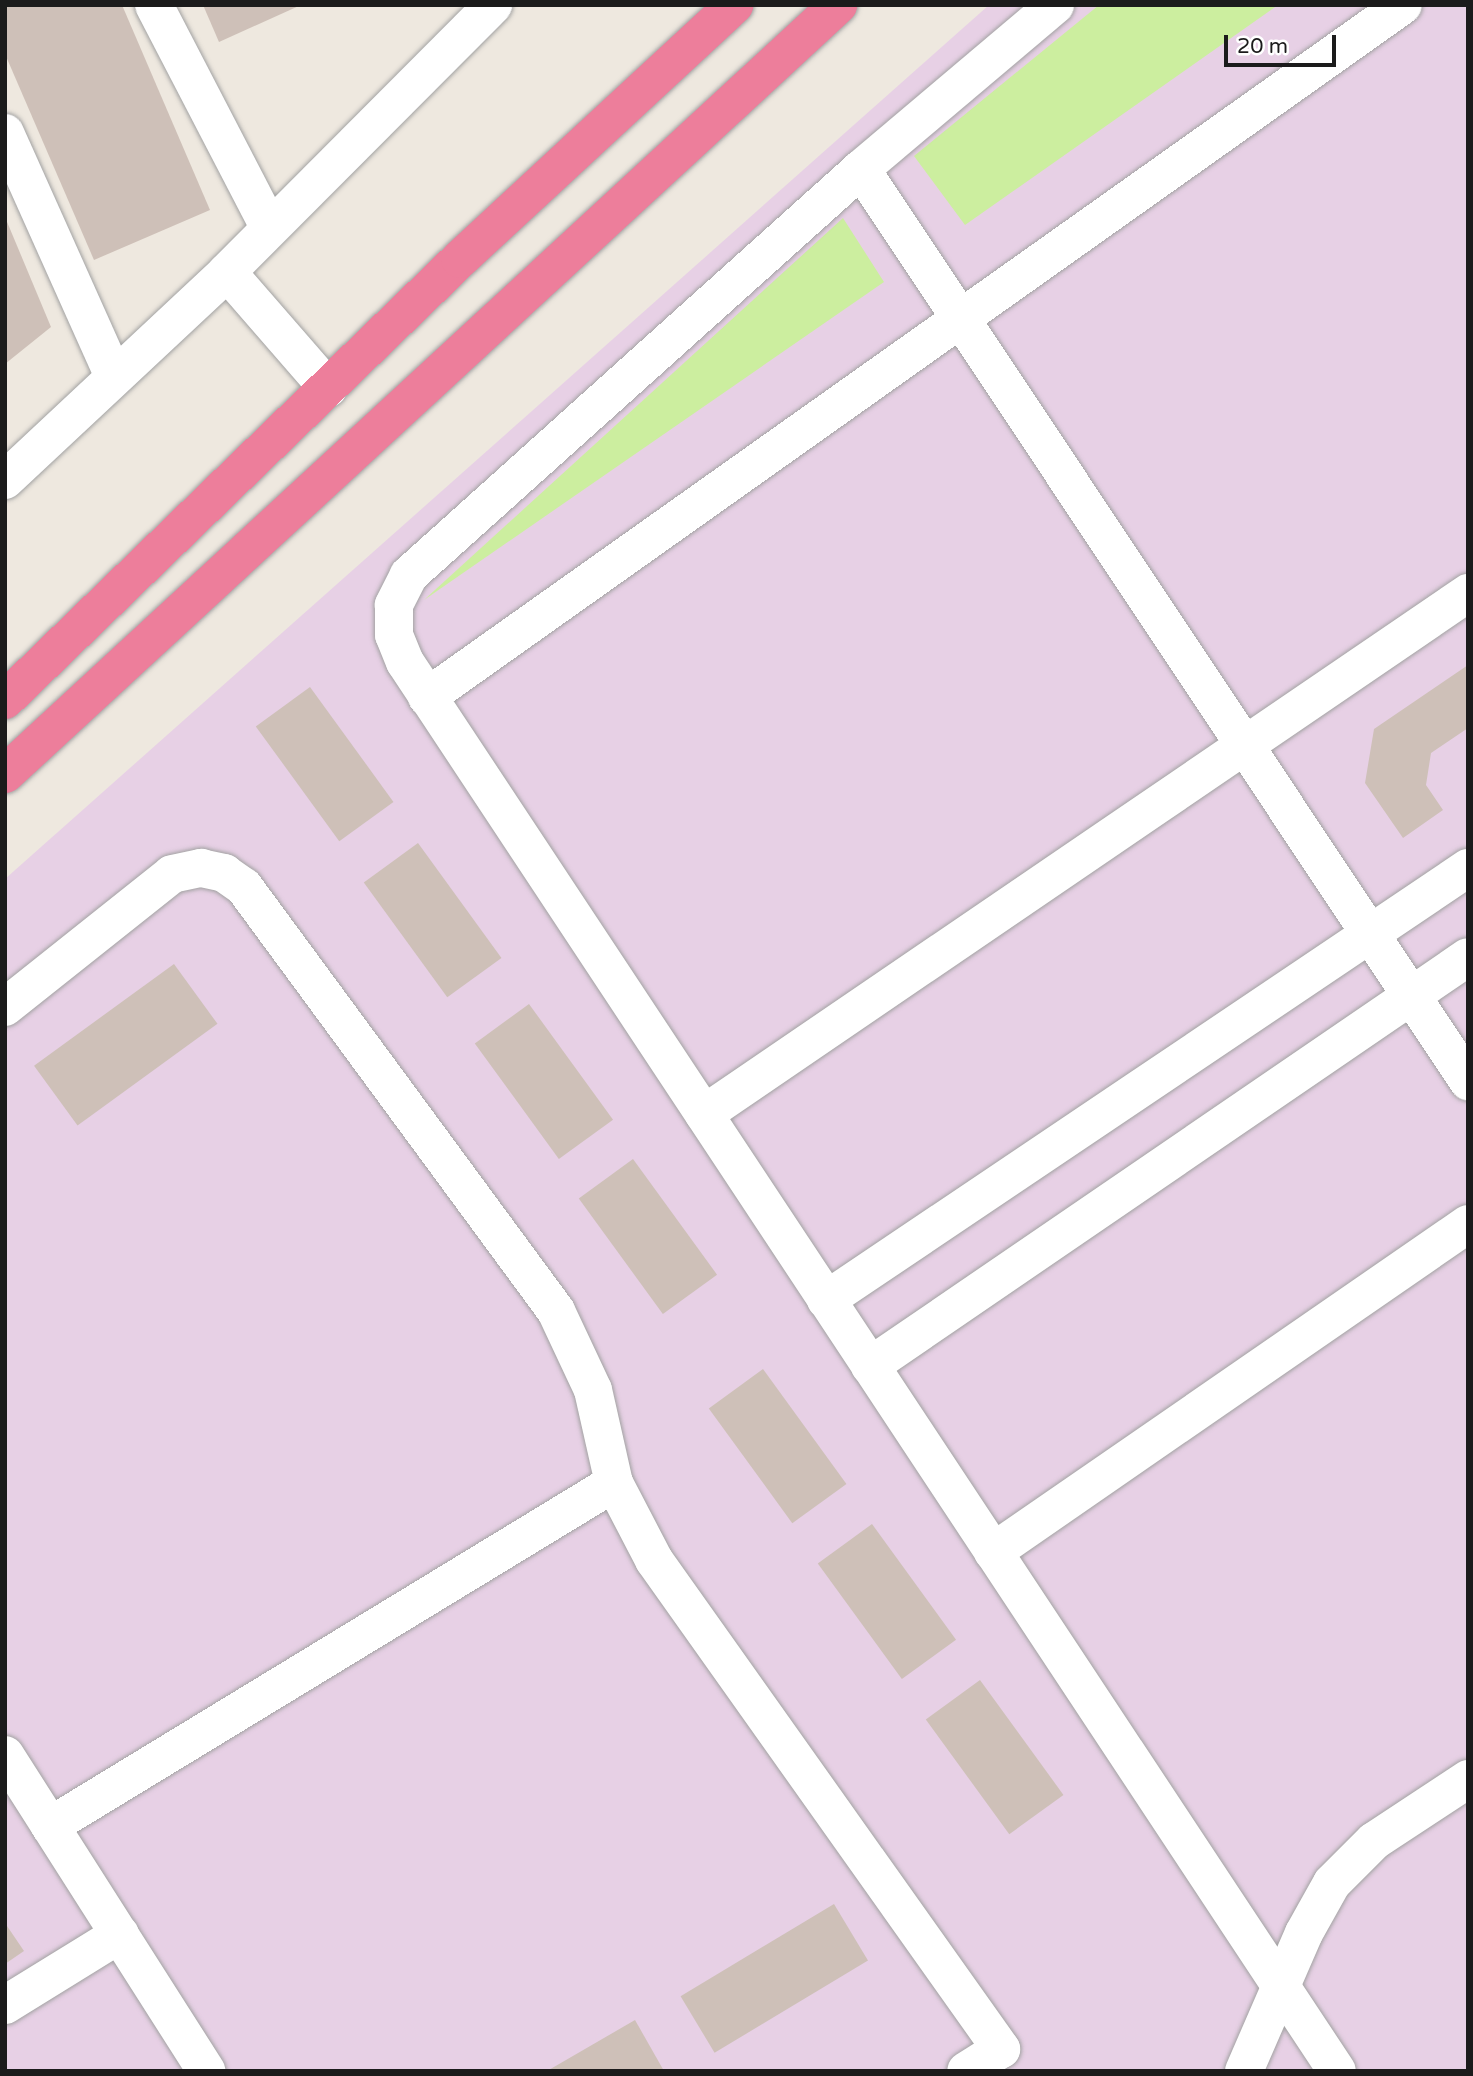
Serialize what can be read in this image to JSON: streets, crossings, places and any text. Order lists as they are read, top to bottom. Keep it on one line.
{"scale_bar":"20 m"}
